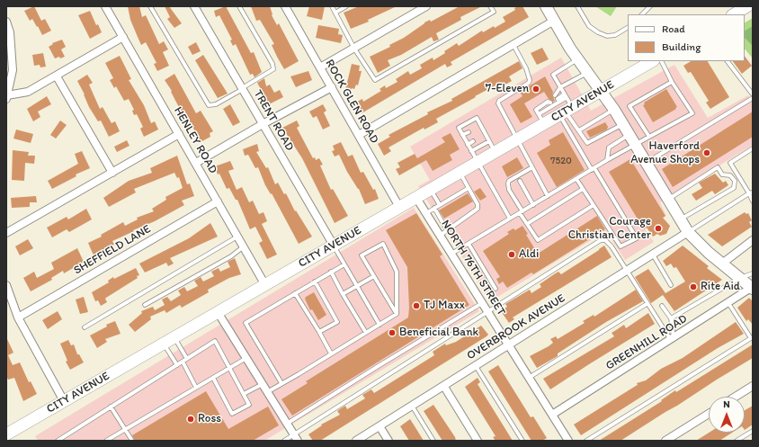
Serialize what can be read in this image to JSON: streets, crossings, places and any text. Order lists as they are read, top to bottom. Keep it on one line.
{"streets":{"highway":["CITY AVENUE"],"street":["ROCK GLEN ROAD","TRENT ROAD","HENLEY ROAD","SHEFFIELD LANE","NORTH 76TH STREET","OVERBROOK AVENUE","GREENHILL ROAD"]},"crossings":[["ROCK GLEN ROAD","CITY AVENUE"],["CITY AVENUE","TRENT ROAD"],["CITY AVENUE","HENLEY ROAD"],["CITY AVENUE","NORTH 76TH STREET"],["HENLEY ROAD","SHEFFIELD LANE"],["NORTH 76TH STREET","OVERBROOK AVENUE"],["NORTH 76TH STREET","GREENHILL ROAD"]],"places":["7-Eleven","Haverford Avenue Shops","Courage Christian Center","Aldi","Rite Aid","TJ Maxx","Beneficial Bank","Ross"],"house_numbers":["7520"],"legend":["Road","Building"],"north":"top"}
